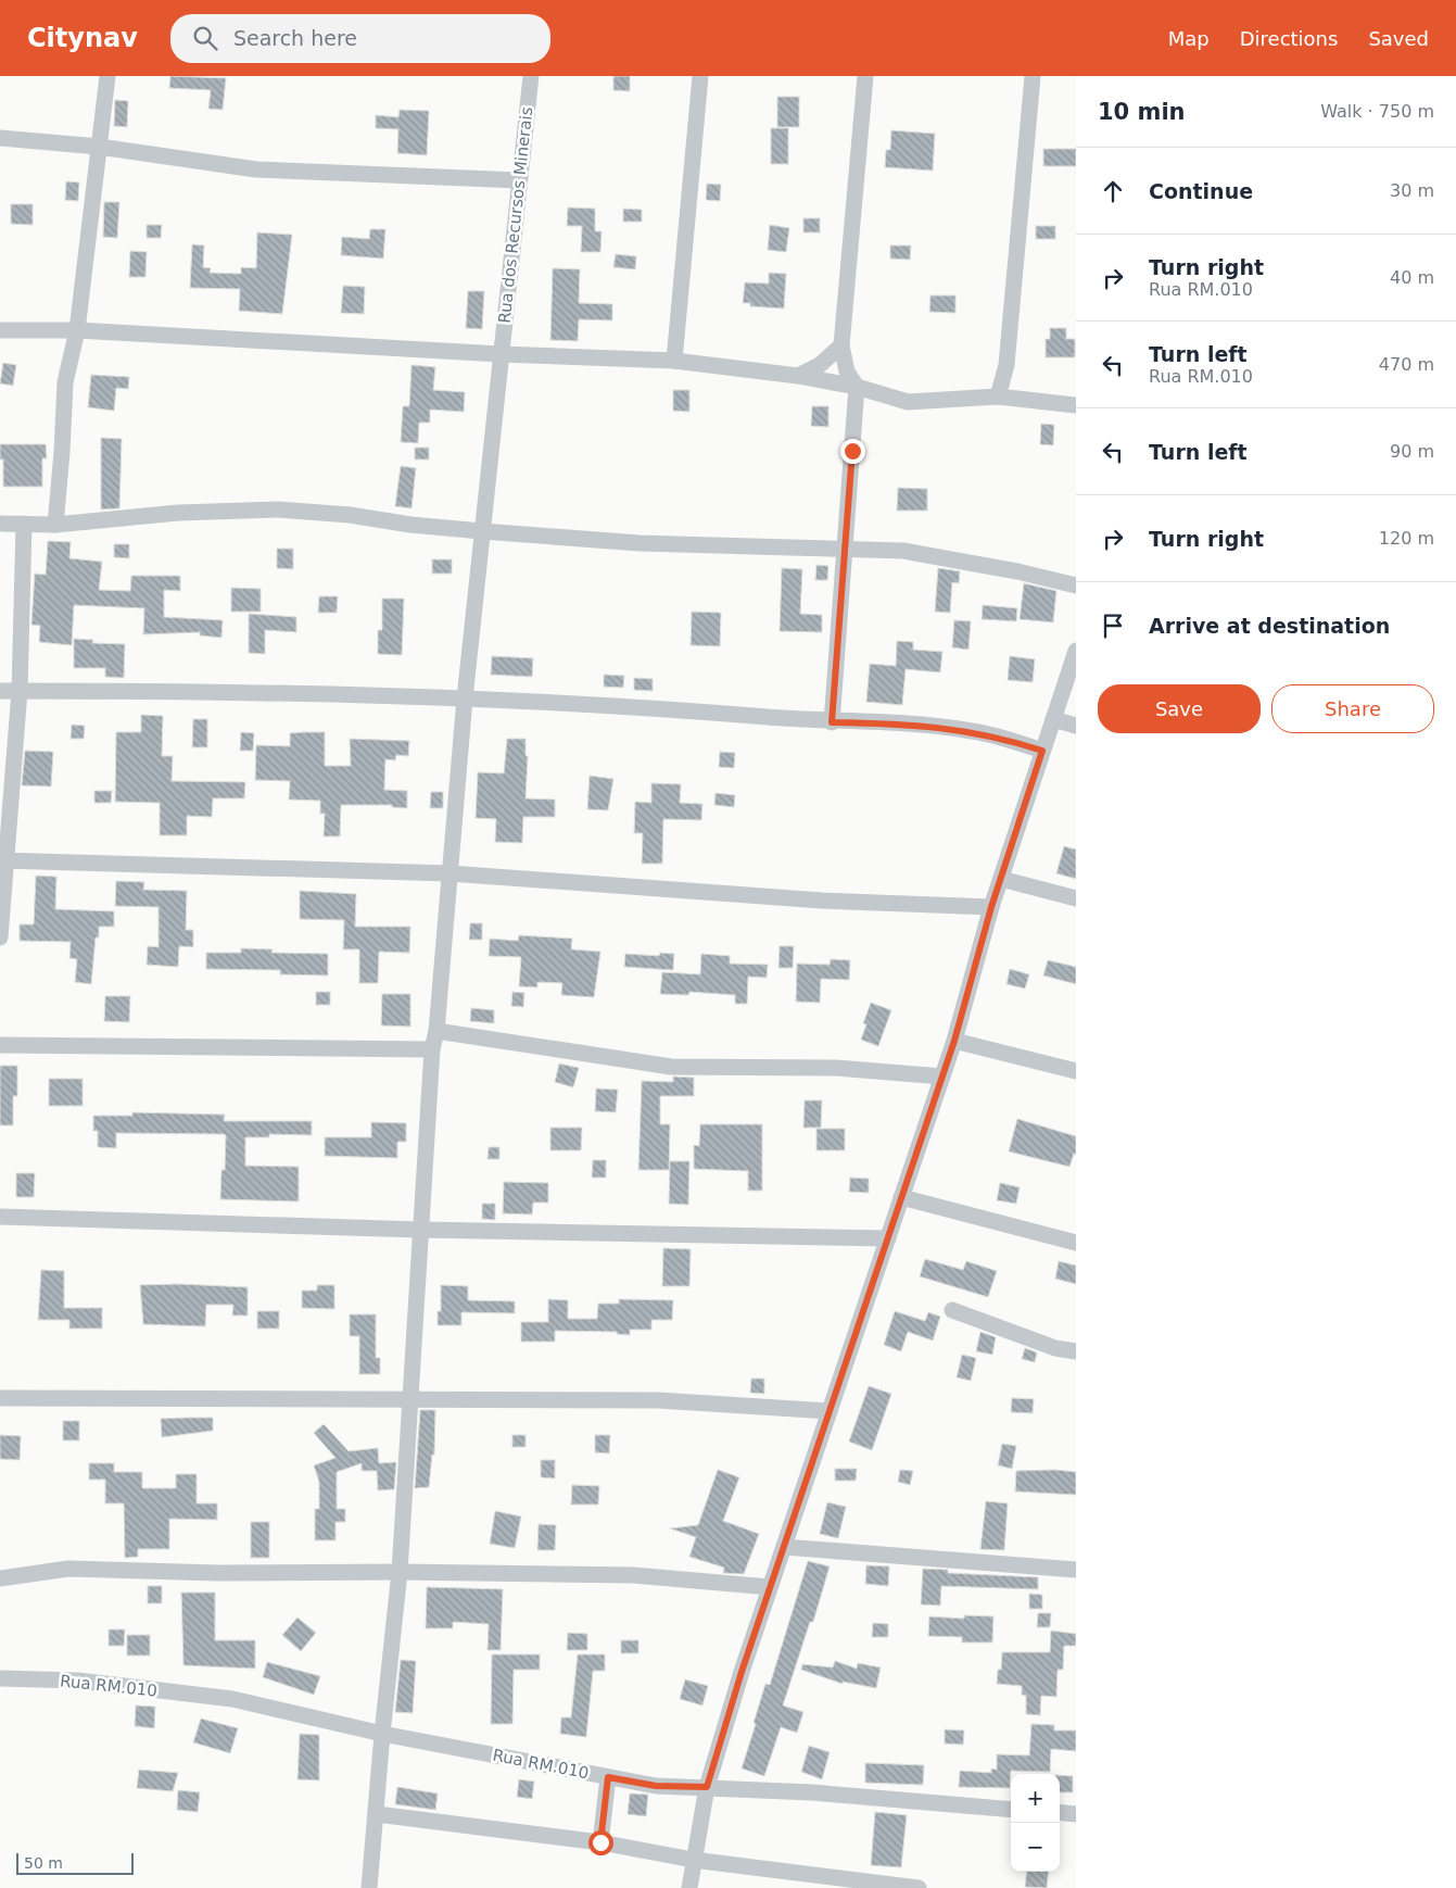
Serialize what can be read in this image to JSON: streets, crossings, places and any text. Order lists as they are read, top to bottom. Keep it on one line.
{"streets":{"street":["Rua dos Recursos Minerais","Rua RM.010"]},"crossings":[["Rua dos Recursos Minerais","Rua RM.010"]],"scale_bar":"50 m","page":{"header":"Citynav","search":"Search here","nav":["Map","Directions","Saved"],"heading":["10 min","Walk · 750 m"],"list":[["Continue","30 m"],["Turn right","Rua RM.010","40 m"],["Turn left","Rua RM.010","470 m"],["Turn left","90 m"],["Turn right","120 m"],"Arrive at destination"],"buttons":["Save","Share"],"map_buttons":["+","−"],"scale":"50 m"}}
